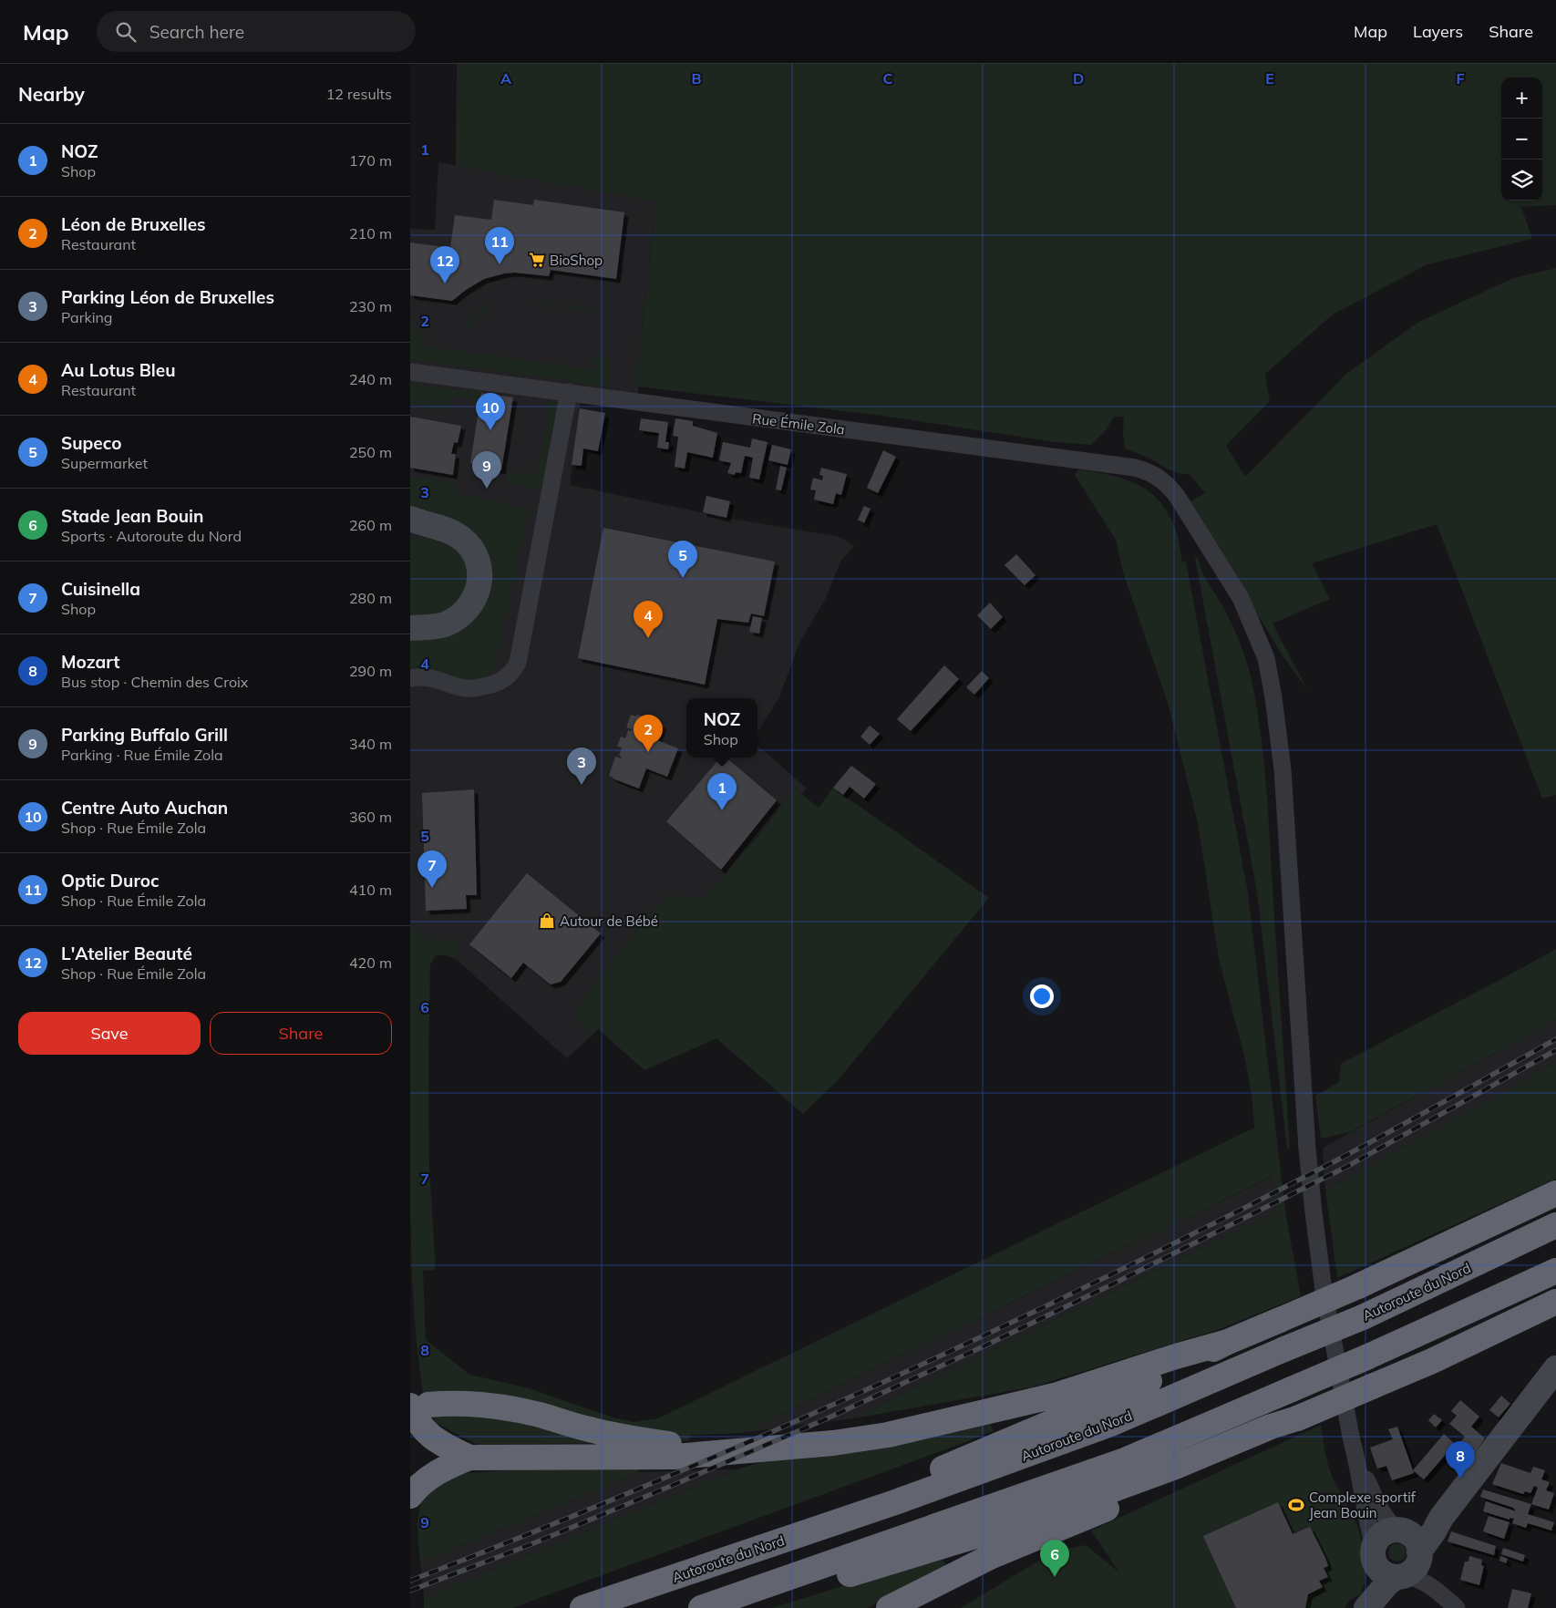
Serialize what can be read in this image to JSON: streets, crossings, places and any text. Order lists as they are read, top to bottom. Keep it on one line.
{"streets":{"highway":["Autoroute du Nord"],"street":["Rue Émile Zola"]},"places":{"supermarket":["BioShop"],"shop":["Autour de Bébé"],"sports":["Complexe sportif Jean Bouin"]},"page":{"header":"Map","search":"Search here","nav":["Map","Layers","Share"],"heading":["Nearby","12 results"],"map_buttons":["+","−"],"list":[{"mark":"1","name":"NOZ","note":"Shop","value":"170 m"},{"mark":"2","name":"Léon de Bruxelles","note":"Restaurant","value":"210 m"},{"mark":"3","name":"Parking Léon de Bruxelles","note":"Parking","value":"230 m"},{"mark":"4","name":"Au Lotus Bleu","note":"Restaurant","value":"240 m"},{"mark":"5","name":"Supeco","note":"Supermarket","value":"250 m"},{"mark":"6","name":"Stade Jean Bouin","note":"Sports · Autoroute du Nord","value":"260 m"},{"mark":"7","name":"Cuisinella","note":"Shop","value":"280 m"},{"mark":"8","name":"Mozart","note":"Bus stop · Chemin des Croix","value":"290 m"},{"mark":"9","name":"Parking Buffalo Grill","note":"Parking · Rue Émile Zola","value":"340 m"},{"mark":"10","name":"Centre Auto Auchan","note":"Shop · Rue Émile Zola","value":"360 m"},{"mark":"11","name":"Optic Duroc","note":"Shop · Rue Émile Zola","value":"410 m"},{"mark":"12","name":"L'Atelier Beauté","note":"Shop · Rue Émile Zola","value":"420 m"}],"pins":["11","12","10","9","5","4","2","3","1","7","8","6"],"popup":["NOZ","Shop"],"buttons":["Save","Share"]},"grid":{"columns":["A","B","C","D","E","F"],"rows":["1","2","3","4","5","6","7","8","9"]}}
